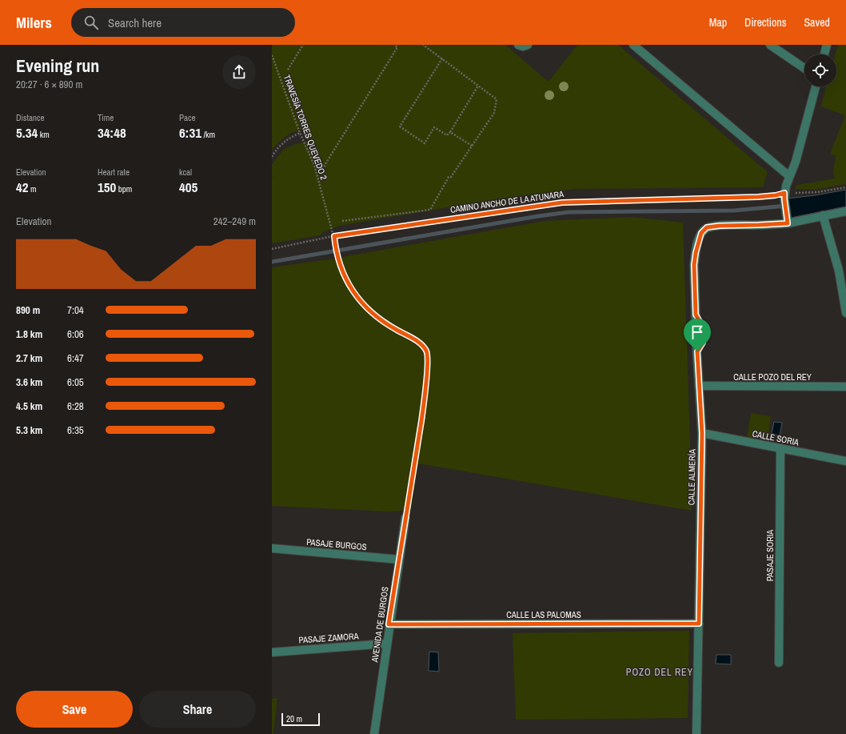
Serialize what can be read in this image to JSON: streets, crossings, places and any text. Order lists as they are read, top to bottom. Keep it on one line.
{"streets":{"street":["CALLE POZO DEL REY","CALLE SORIA","CALLE ALMERÍA","PASAJE BURGOS","PASAJE SORIA","CALLE LAS PALOMAS","AVENIDA DE BURGOS","PASAJE ZAMORA"],"path":["TRAVESÍA TORRES QUEVEDO 2","CAMINO ANCHO DE LA ATUNARA"]},"crossings":[["TRAVESÍA TORRES QUEVEDO 2","CAMINO ANCHO DE LA ATUNARA"],["TRAVESÍA TORRES QUEVEDO 2","AVENIDA DE BURGOS"],["CALLE POZO DEL REY","CALLE ALMERÍA"],["CALLE SORIA","CALLE ALMERÍA"],["CALLE SORIA","PASAJE SORIA"],["CALLE ALMERÍA","CALLE LAS PALOMAS"],["PASAJE BURGOS","AVENIDA DE BURGOS"],["CALLE LAS PALOMAS","AVENIDA DE BURGOS"],["AVENIDA DE BURGOS","PASAJE ZAMORA"]],"districts":["POZO DEL REY"],"scale_bar":"20 m","page":{"header":"Milers","search":"Search here","nav":["Map","Directions","Saved"],"heading":["Evening run","20:27 · 6 × 890 m"],"stats":[["Distance","5.34 km"],["Time","34:48"],["Pace","6:31 /km"],["Elevation","42 m"],["Heart rate","150 bpm"],["kcal","405"]],"chart":["Elevation","242–249 m"],"list":[{"name":"890 m","note":"7:04"},{"name":"1.8 km","note":"6:06"},{"name":"2.7 km","note":"6:47"},{"name":"3.6 km","note":"6:05"},{"name":"4.5 km","note":"6:28"},{"name":"5.3 km","note":"6:35"}],"buttons":["Save","Share"],"scale":"20 m"}}
